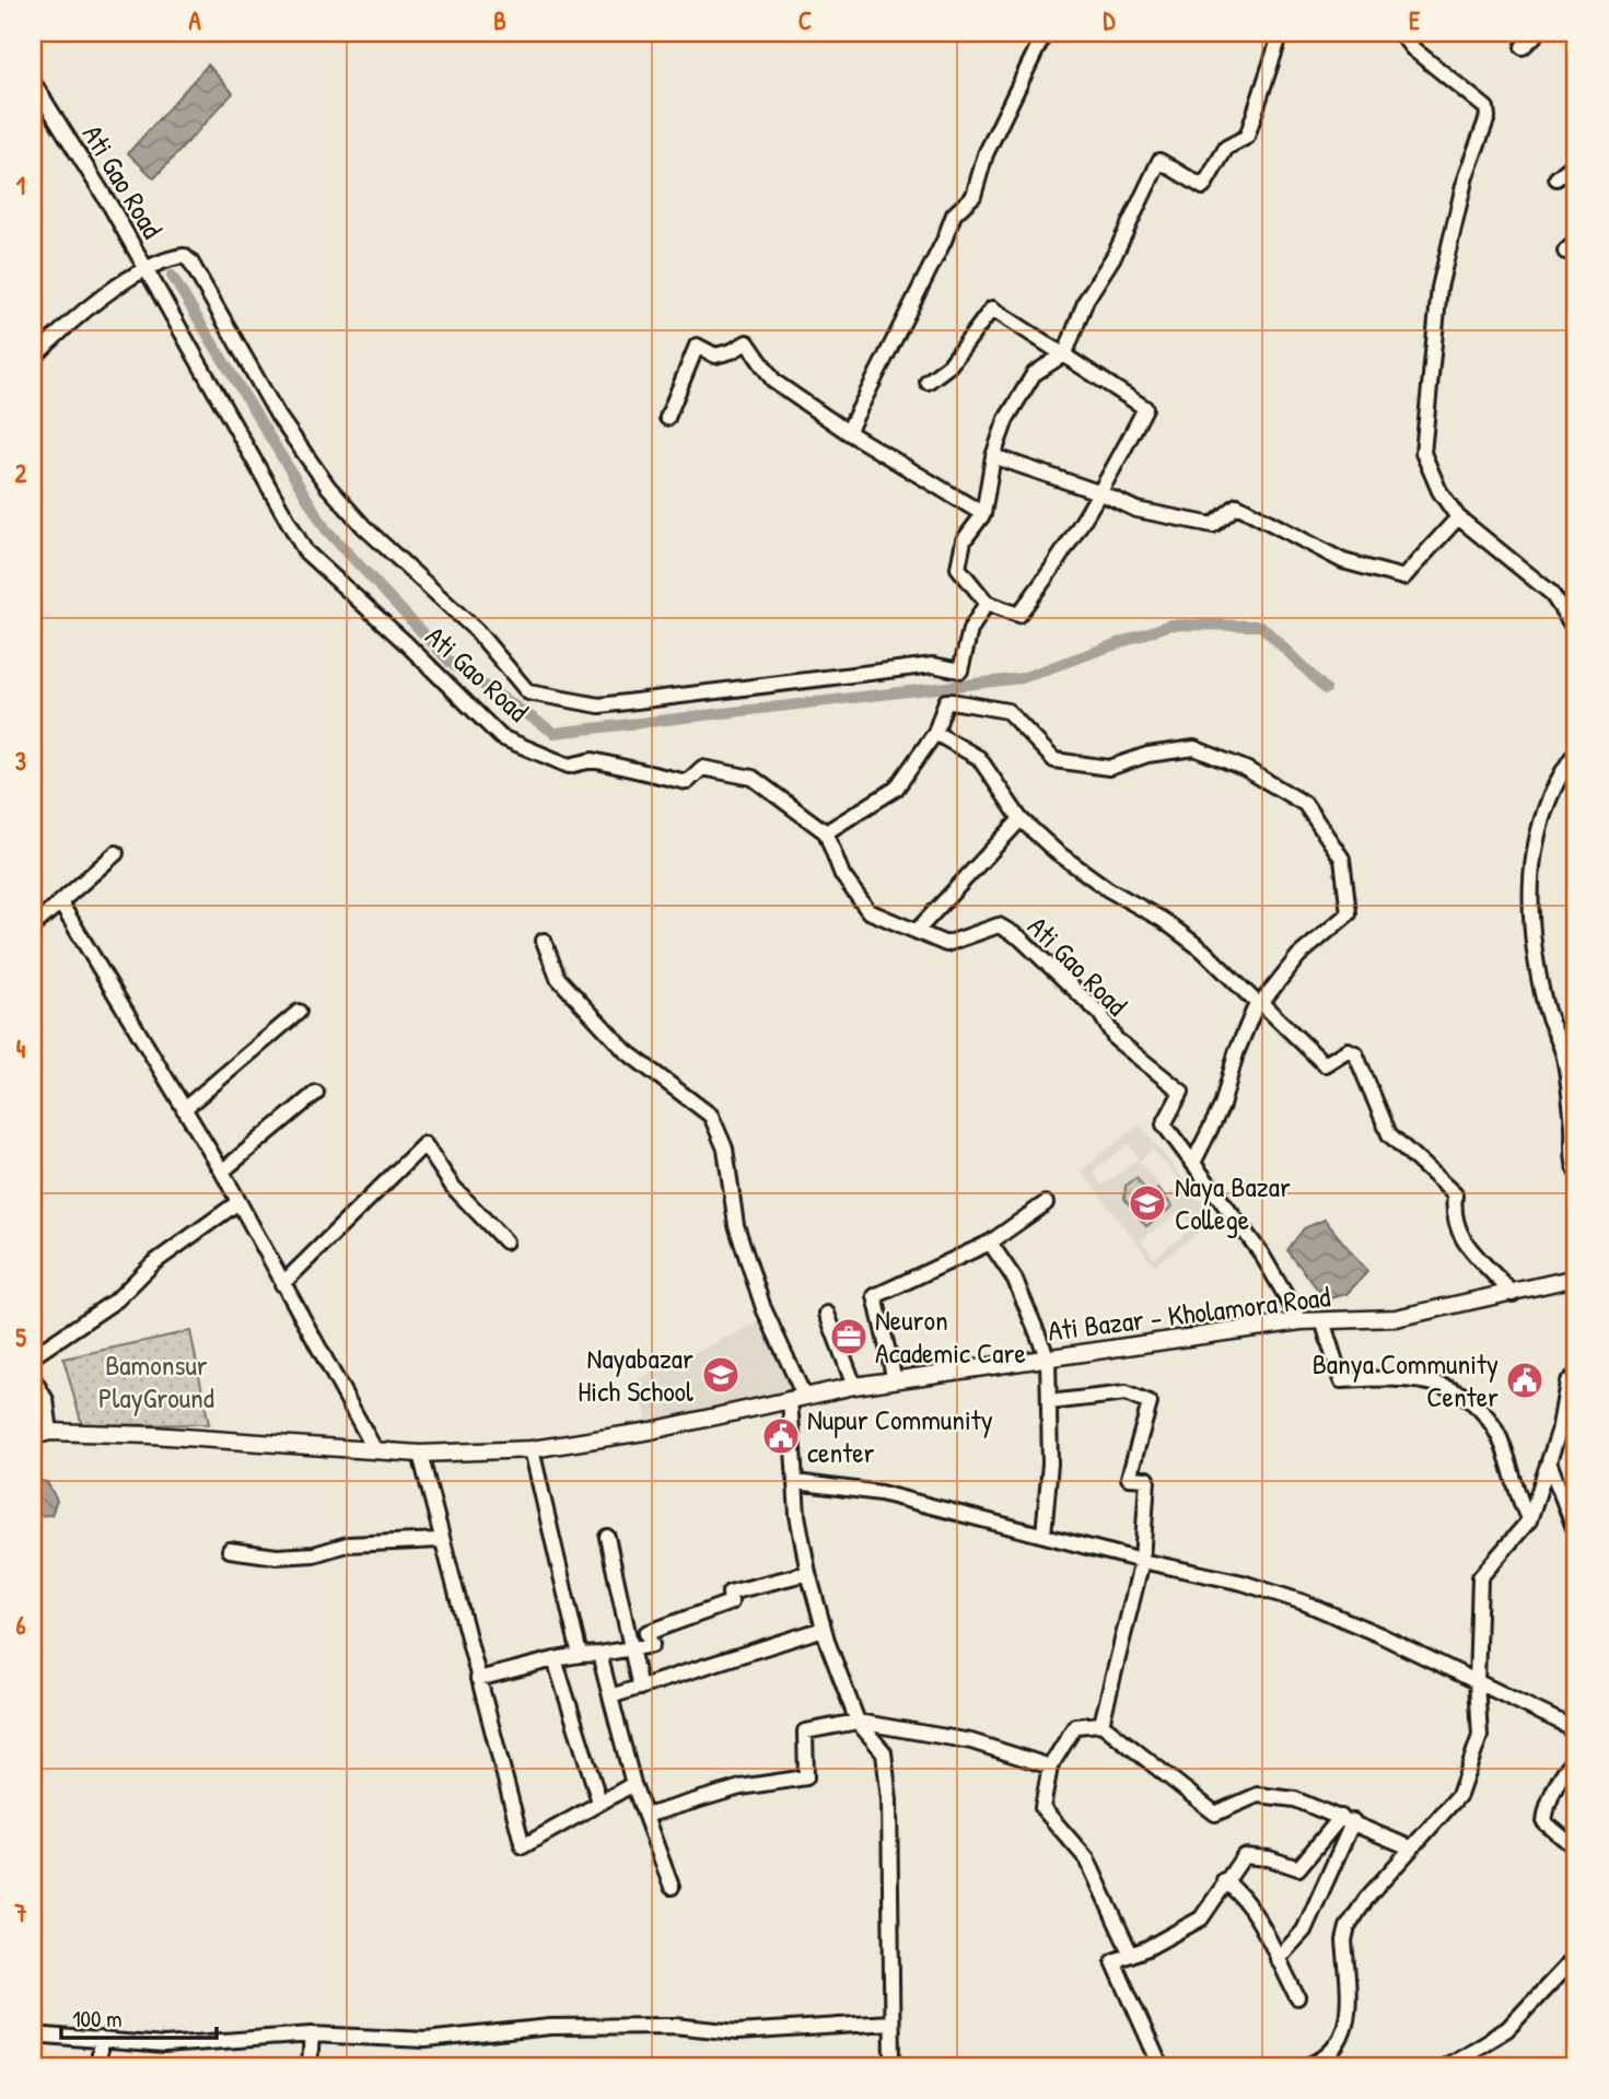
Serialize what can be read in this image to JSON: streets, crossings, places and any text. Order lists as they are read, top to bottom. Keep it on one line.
{"streets":{"main road":["Ati Bazar - Kholamora Road"],"street":["Ati Gao Road"]},"parks":["Bamonsur PlayGround"],"places":{"school or university":["Naya Bazar College","Nayabazar Hich School"],"office":["Neuron Academic Care"],"public building":["Banya Community Center","Nupur Community center"]},"scale_bar":"100 m","grid":{"columns":["A","B","C","D","E"],"rows":["1","2","3","4","5","6","7"]}}
